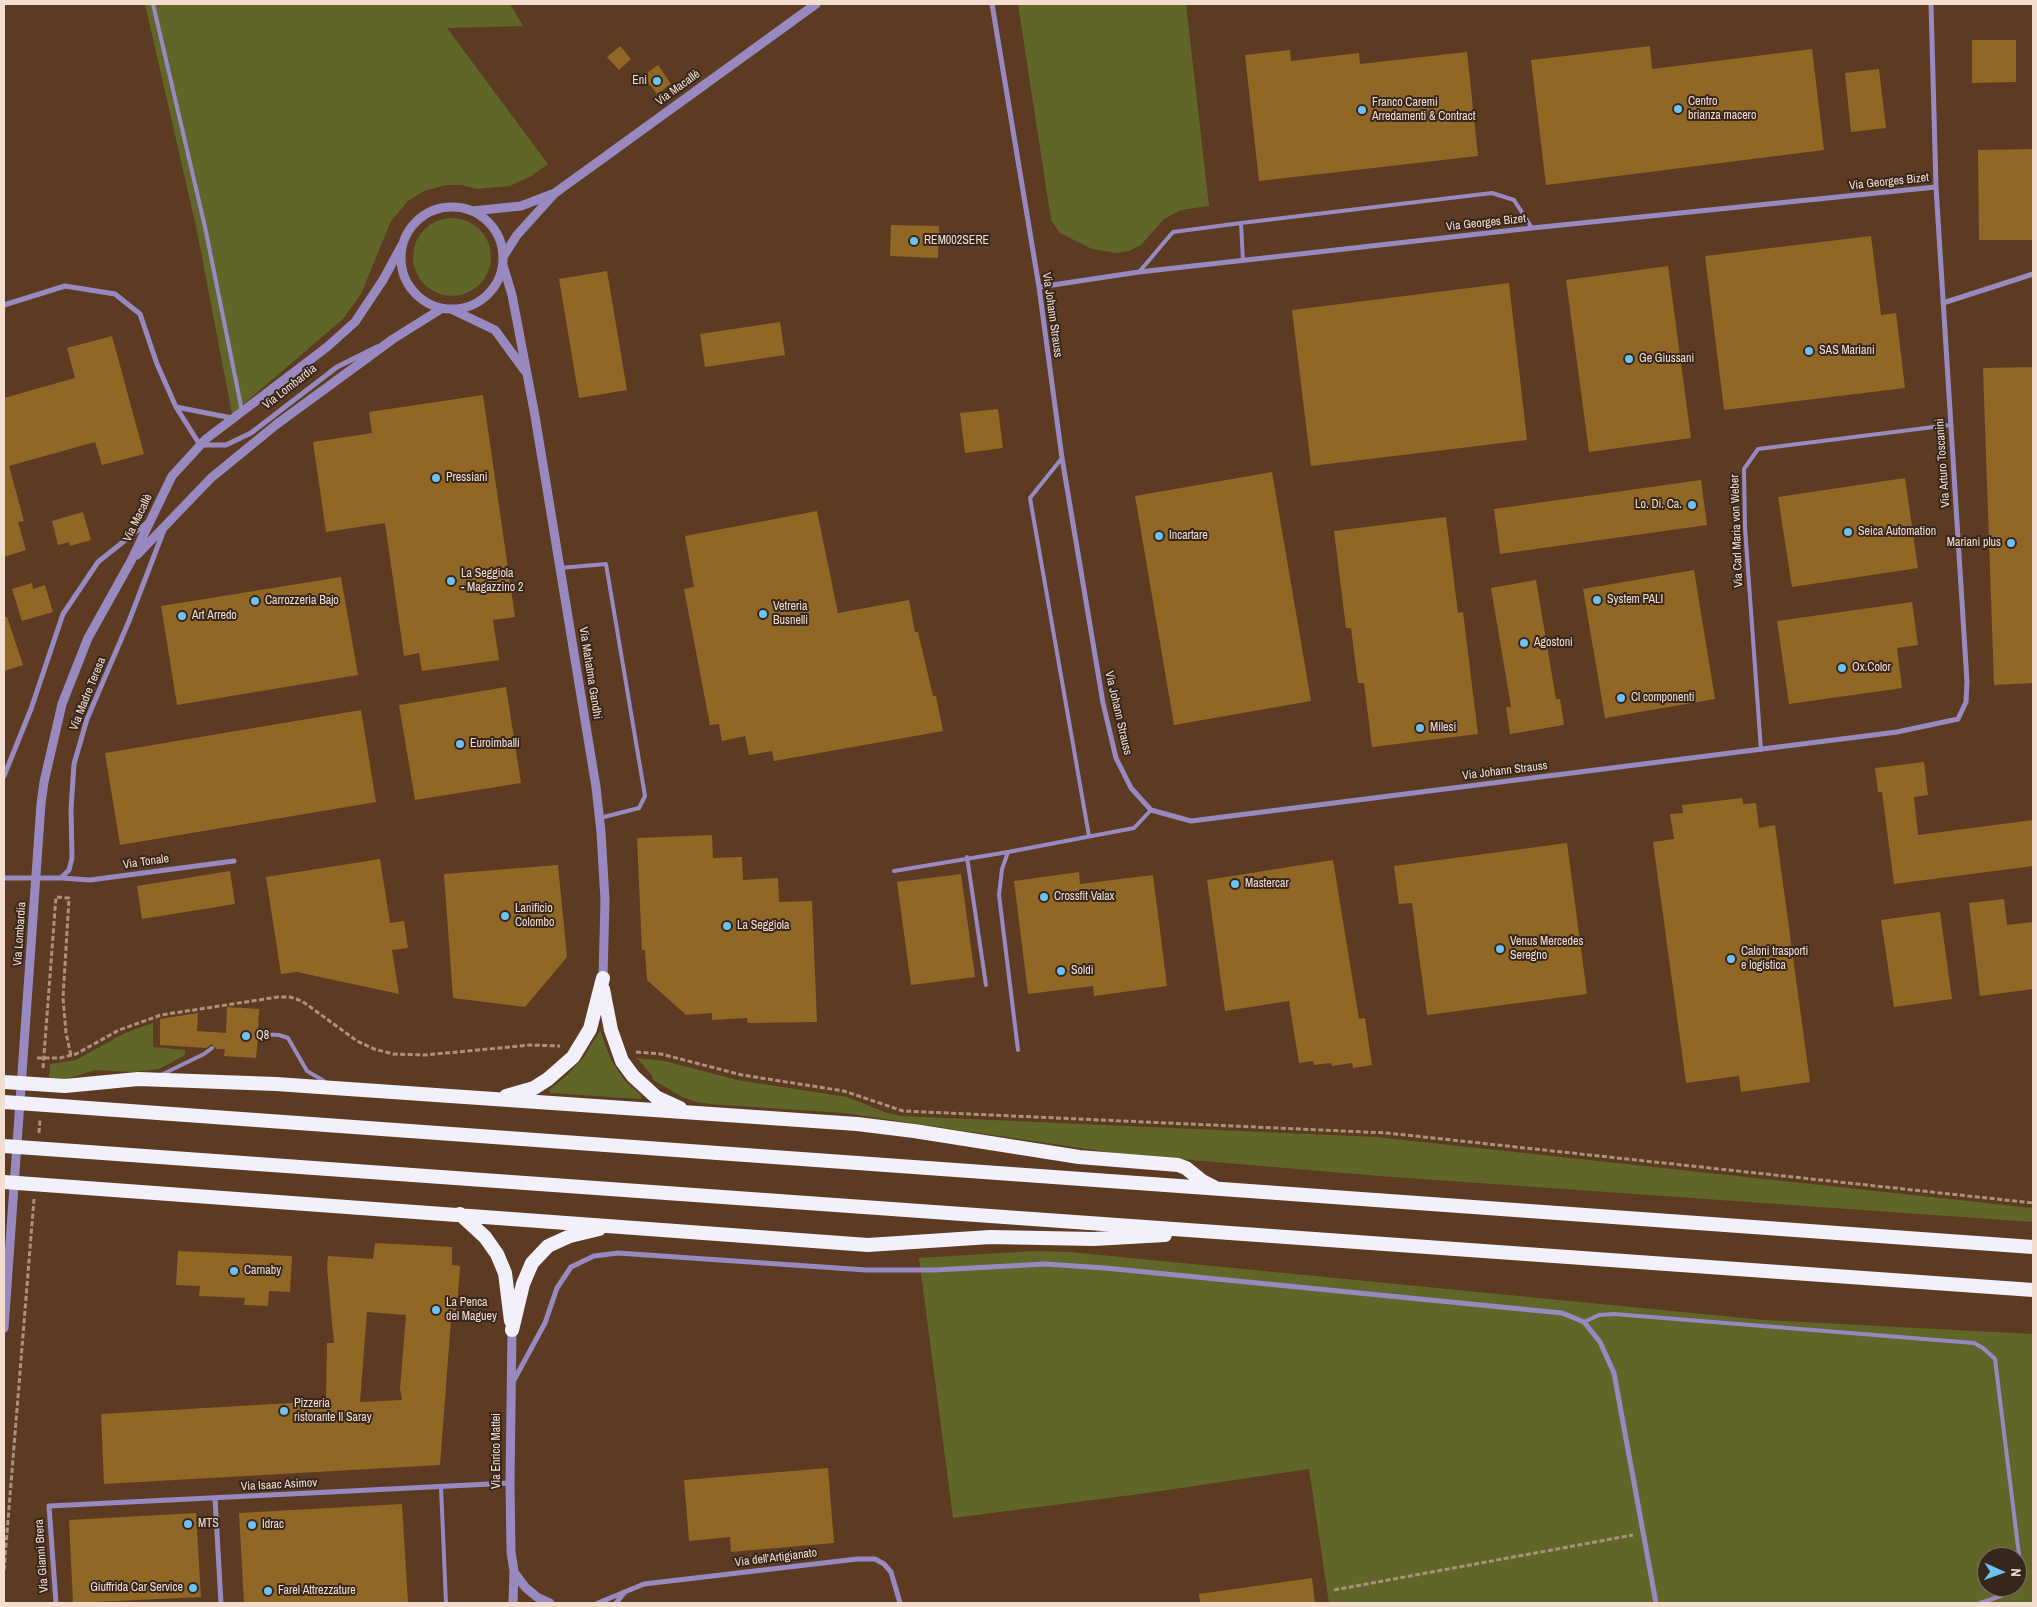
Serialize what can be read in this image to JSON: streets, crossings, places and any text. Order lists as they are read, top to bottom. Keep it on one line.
{"streets":{"street":["Via Macallè","Via Georges Bizet","Via Johann Strauss","Via Lombardia","Via Arturo Toscanini","Via Mahatma Gandhi","Via Madre Teresa","Via Tonale","Via Enrico Mattei","Via Isaac Asimov","Via Gianni Brera","Via dell'Artigianato"],"lane":["Via Carl Maria von Weber"]},"crossings":[["Via Macallè","Via Lombardia"],["Via Macallè","Via Mahatma Gandhi"],["Via Macallè","Via Madre Teresa"],["Via Georges Bizet","Via Johann Strauss"],["Via Georges Bizet","Via Arturo Toscanini"],["Via Johann Strauss","Via Arturo Toscanini"],["Via Johann Strauss","Via Carl Maria von Weber"],["Via Arturo Toscanini","Via Carl Maria von Weber"],["Via Madre Teresa","Via Tonale"],["Via Enrico Mattei","Via Isaac Asimov"],["Via Isaac Asimov","Via Gianni Brera"]],"places":["Eni","Centro brianza macero","Franco Caremi Arredamenti & Contract","REM002SERE","SAS Mariani","Ge Giussani","Pressiani","Lo. Di. Ca.","Seica Automation","Incartare","Mariani plus","La Seggiola - Magazzino 2","System PALI","Carrozzeria Bajo","Vetreria Busnelli","Art Arredo","Agostoni","Ox.Color","Cl componenti","Milesi","Euroimballi","Mastercar","Crossfit Valax","Lanificio Colombo","La Seggiola","Venus Mercedes Seregno","Caloni trasporti e logistica","Soldi","Q8","Carnaby","La Penca del Maguey","Pizzeria ristorante Il Saray","MTS","Idrac","Giuffrida Car Service","Farel Attrezzature"],"north":"right"}
